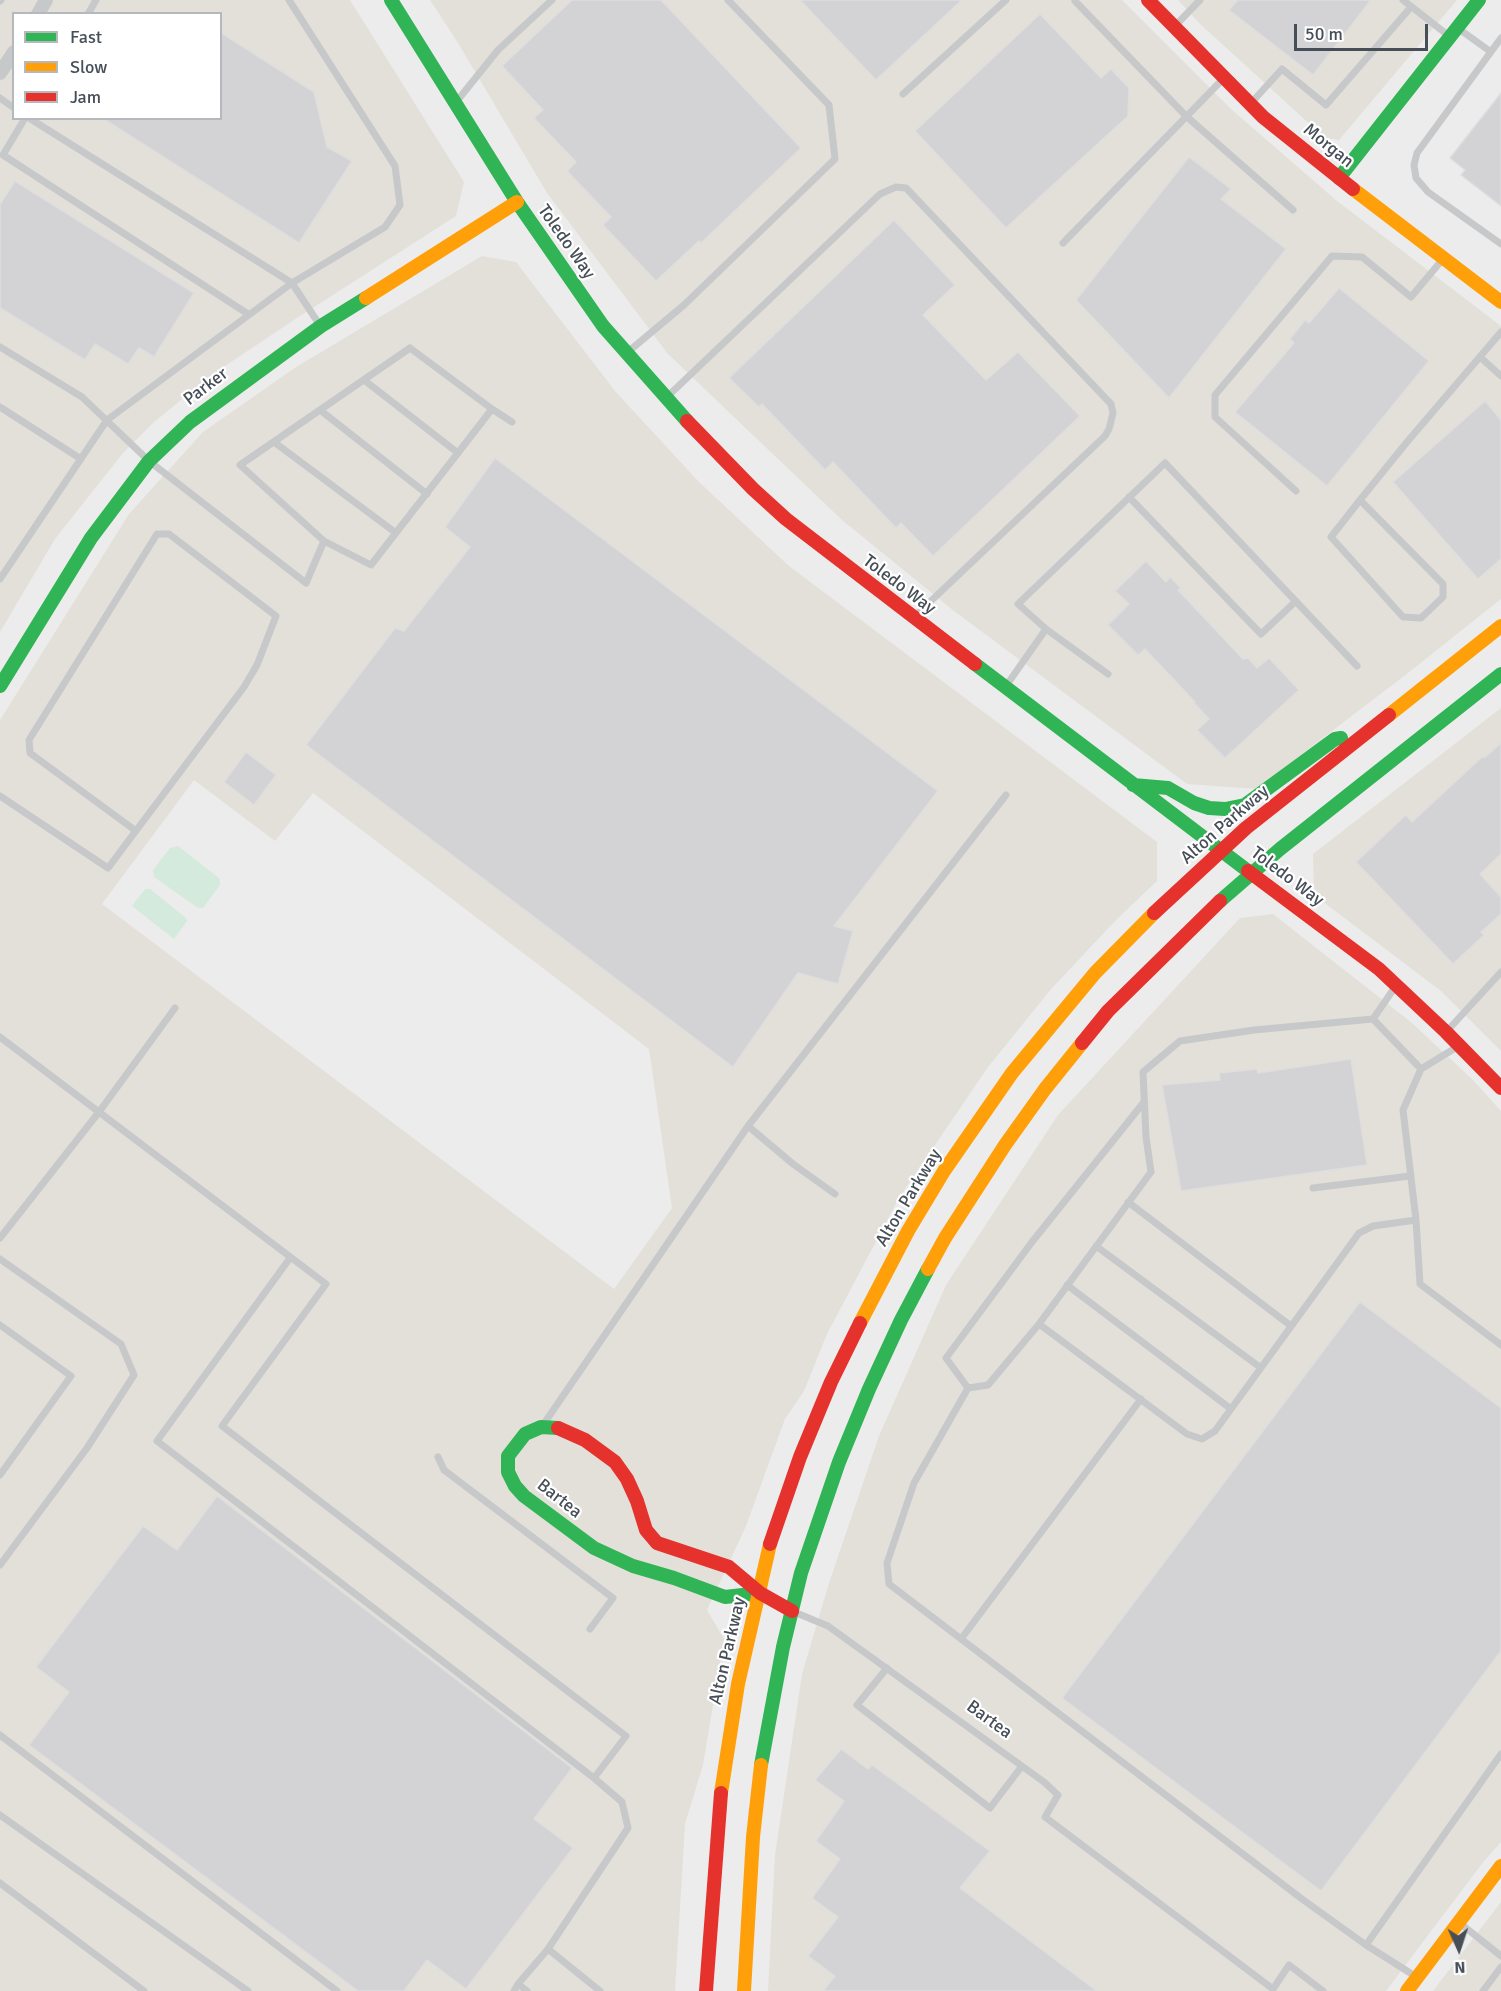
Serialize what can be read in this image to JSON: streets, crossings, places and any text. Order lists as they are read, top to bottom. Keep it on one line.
{"streets":{"main road":["Morgan","Toledo Way","Parker","Alton Parkway","Bartea"]},"crossings":[["Toledo Way","Parker"],["Toledo Way","Alton Parkway"],["Alton Parkway","Bartea"]],"legend":["Fast","Slow","Jam"],"scale_bar":"50 m","north":"bottom"}
